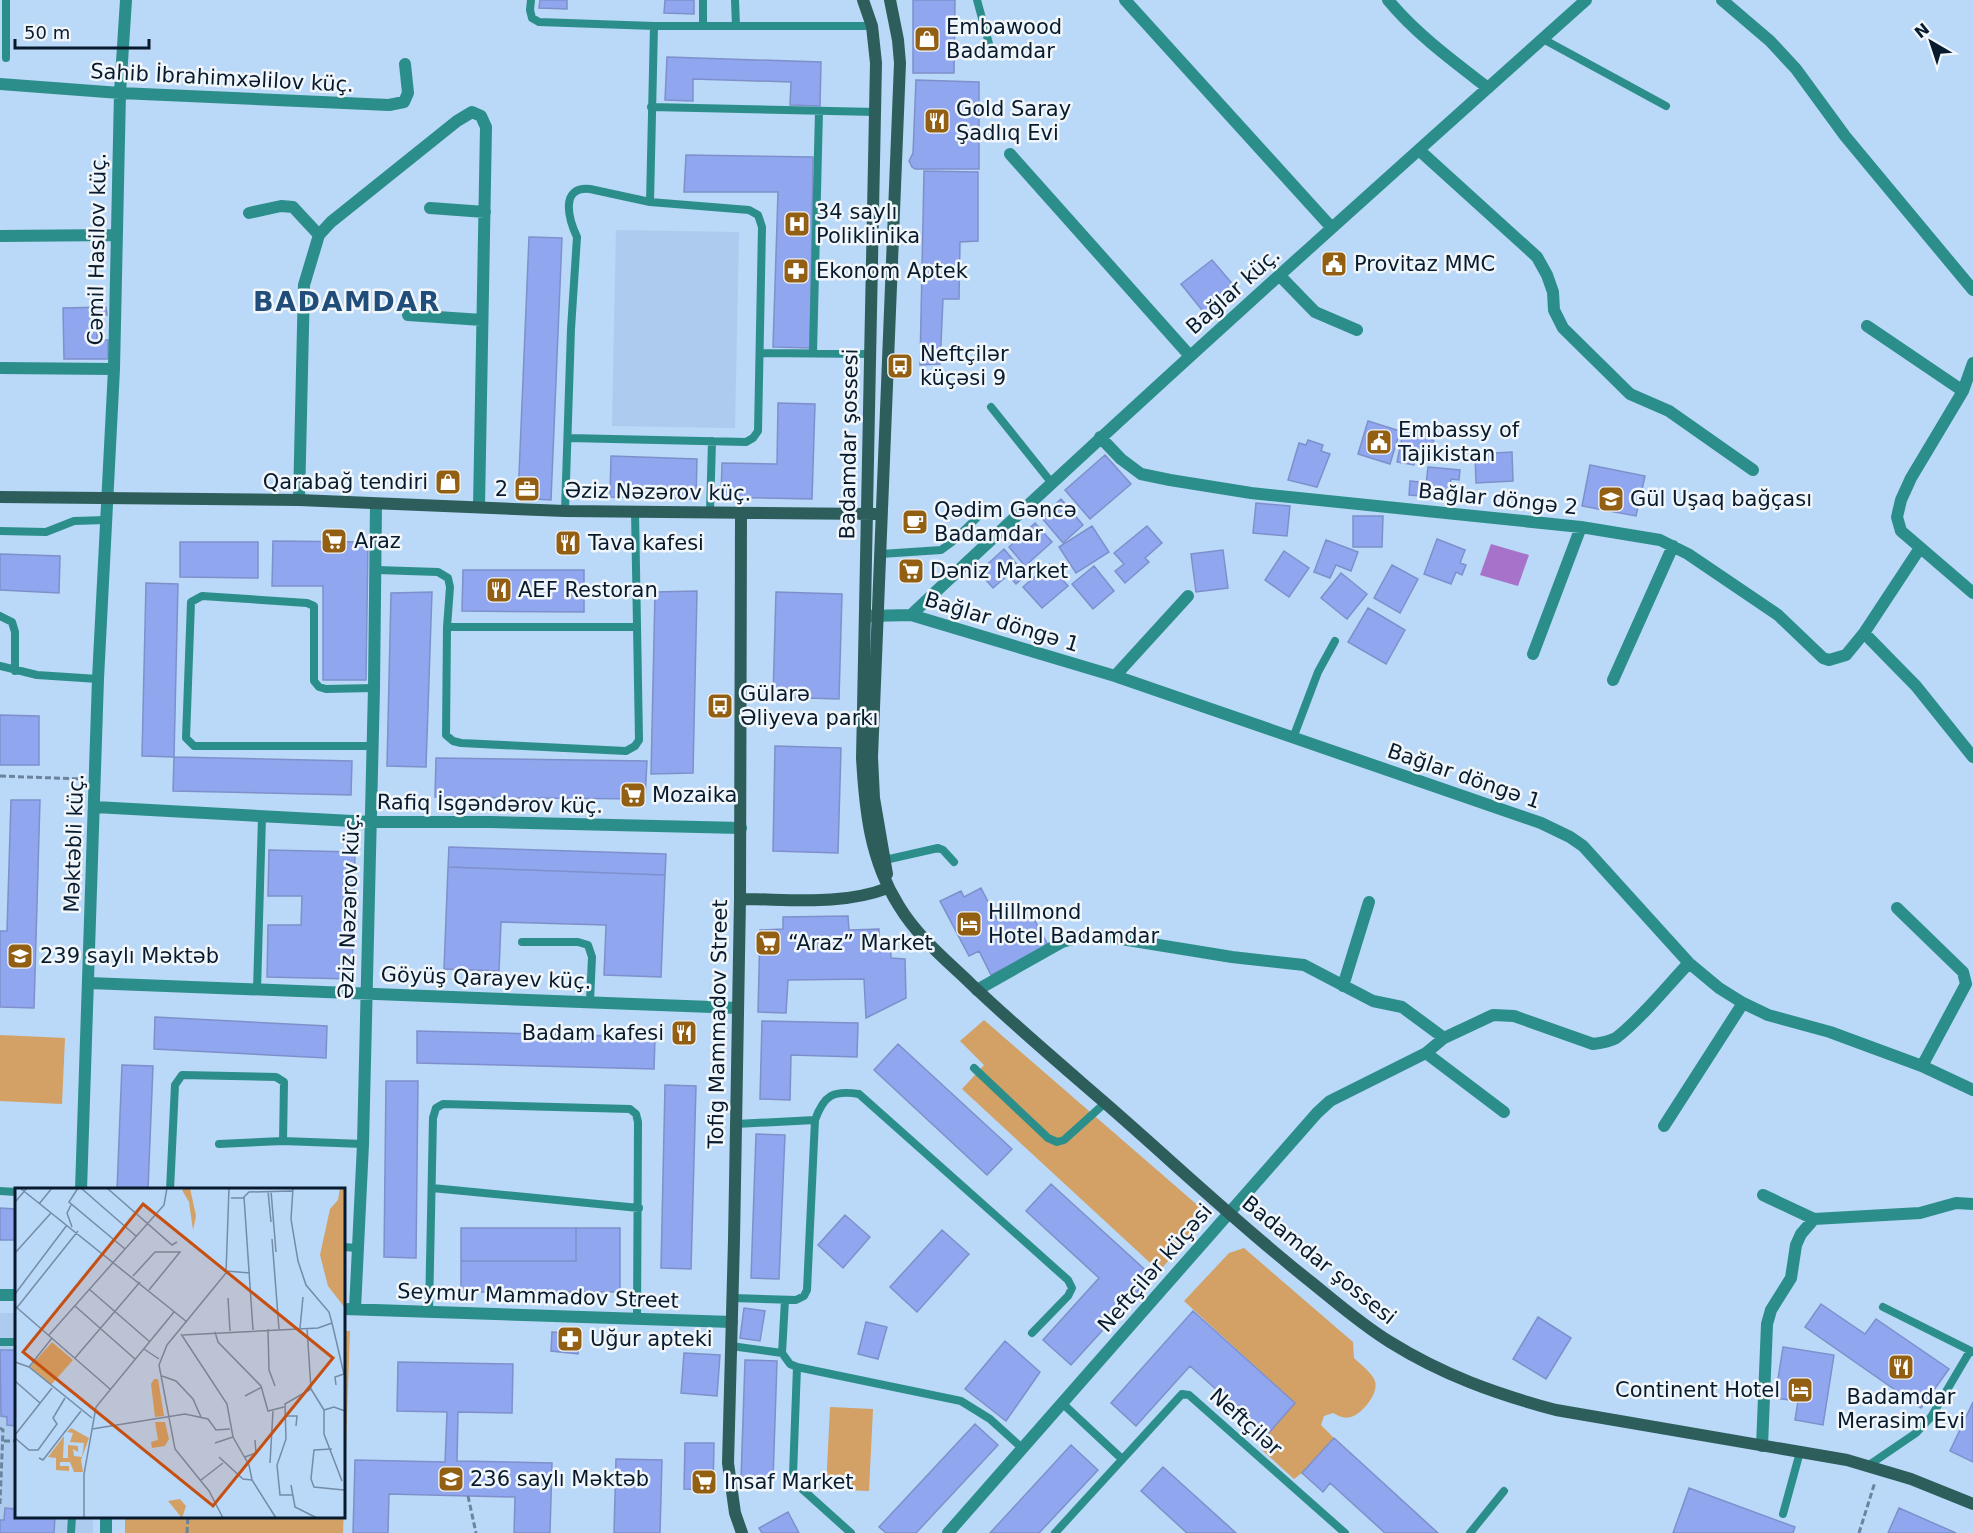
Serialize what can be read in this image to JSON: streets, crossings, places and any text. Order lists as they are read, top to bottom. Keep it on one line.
{"streets":{"main road":["Badamdar şossesi","Əziz Nəzərov küç.","Tofig Mammadov Street"],"street":["Sahib İbrahimxəlilov küç.","Cəmil Hasilov küç.","Bağlar küç.","Bağlar döngə 2","Bağlar döngə 1","Rafiq İsgəndərov küç.","Məktəbli küç.","Göyüş Qarayev küç.","Neftçilər küçəsi","Seymur Mammadov Street"],"lane":["Neftçilər"]},"crossings":[["Sahib İbrahimxəlilov küç.","Cəmil Hasilov küç."],["Cəmil Hasilov küç.","Əziz Nəzərov küç."],["Cəmil Hasilov küç.","Məktəbli küç."],["Bağlar küç.","Bağlar döngə 2"],["Bağlar küç.","Bağlar döngə 1"],["Badamdar şossesi","Əziz Nəzərov küç."],["Badamdar şossesi","Bağlar döngə 1"],["Badamdar şossesi","Neftçilər küçəsi"],["Əziz Nəzərov küç.","Rafiq İsgəndərov küç."],["Əziz Nəzərov küç.","Məktəbli küç."],["Əziz Nəzərov küç.","Göyüş Qarayev küç."],["Əziz Nəzərov küç.","Tofig Mammadov Street"],["Əziz Nəzərov küç.","Seymur Mammadov Street"],["Bağlar döngə 1","Neftçilər küçəsi"],["Rafiq İsgəndərov küç.","Məktəbli küç."],["Rafiq İsgəndərov küç.","Tofig Mammadov Street"],["Məktəbli küç.","Göyüş Qarayev küç."],["Göyüş Qarayev küç.","Tofig Mammadov Street"],["Tofig Mammadov Street","Seymur Mammadov Street"]],"districts":["BADAMDAR"],"places":{"shop":["Embawood Badamdar","Qarabağ tendiri"],"restaurant":["Gold Saray Şadlıq Evi","Tava kafesi","AEF Restoran","Badam kafesi","Badamdar Merasim Evi"],"hospital":["34 saylı Poliklinika"],"public building":["Provitaz MMC","Embassy of Tajikistan"],"pharmacy":["Ekonom Aptek","Uğur apteki"],"bus stop":["Neftçilər küçəsi 9","Gülarə Əliyeva parkı"],"office":["2"],"school or university":["Gül Uşaq bağçası","239 saylı Məktəb","236 saylı Məktəb"],"cafe":["Qədim Gəncə Badamdar"],"supermarket":["Araz","Dəniz Market","Mozaika","“Araz” Market","Insaf Market"],"hotel":["Hillmond Hotel Badamdar","Continent Hotel"]},"scale_bar":"50 m","north":"top left"}
